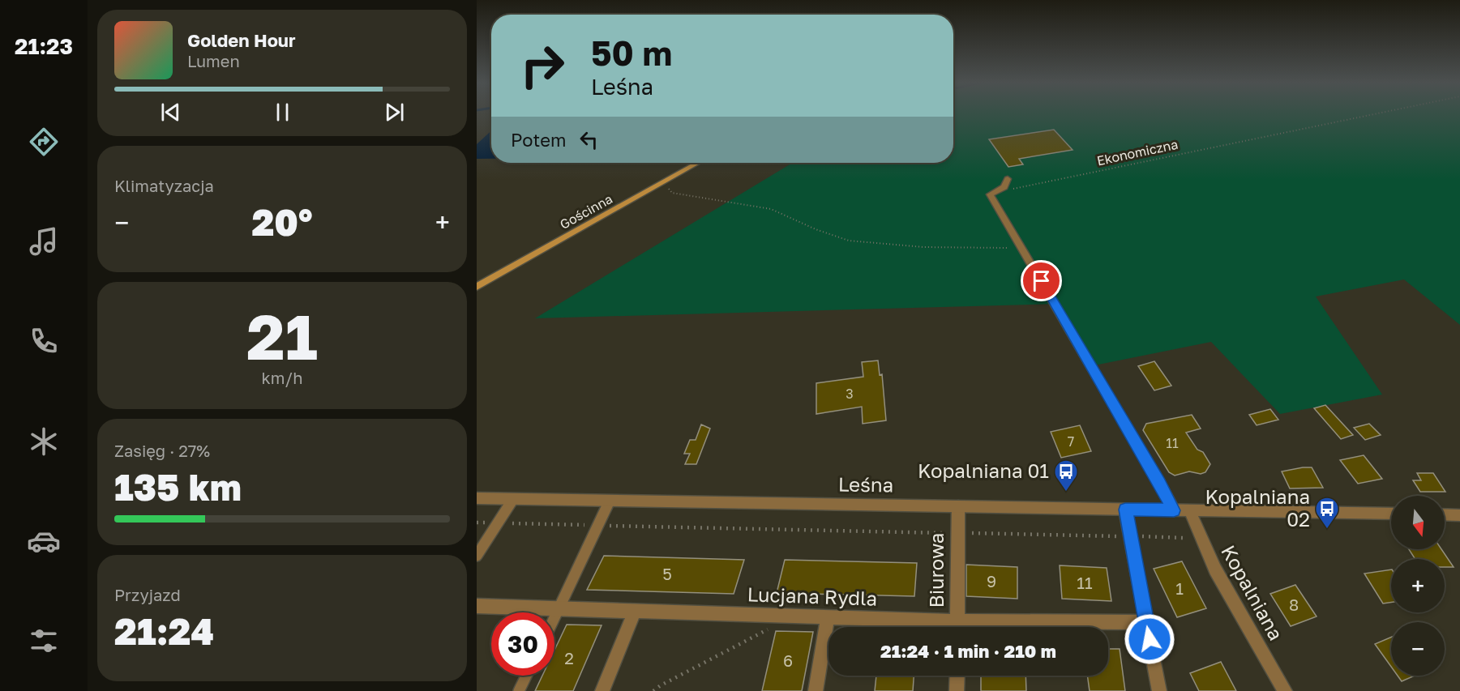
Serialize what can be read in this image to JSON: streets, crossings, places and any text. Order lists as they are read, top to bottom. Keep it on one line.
{"streets":{"main road":["Gościnna"],"street":["Leśna","Biurowa","Kopalniana","Lucjana Rydla"],"path":["Ekonomiczna"]},"crossings":[["Leśna","Biurowa"],["Leśna","Kopalniana"]],"places":{"bus stop":["Kopalniana 01","Kopalniana 02"]},"house_numbers":["3","7","11","5","9","11","1","8","2","6"],"north":"bottom","page":{"tabs":"21:23","turn":["50 m","Leśna"],"song":["Golden Hour","Lumen"],"then":"Potem","tile":["Klimatyzacja",["21","km/h"],["Zasięg · 27%","135 km"],["Przyjazd","21:24"]],"heat":["−","20°","+"],"map_buttons":["+","−"],"limit":"30","trip":"21:24 · 1 min · 210 m"}}
